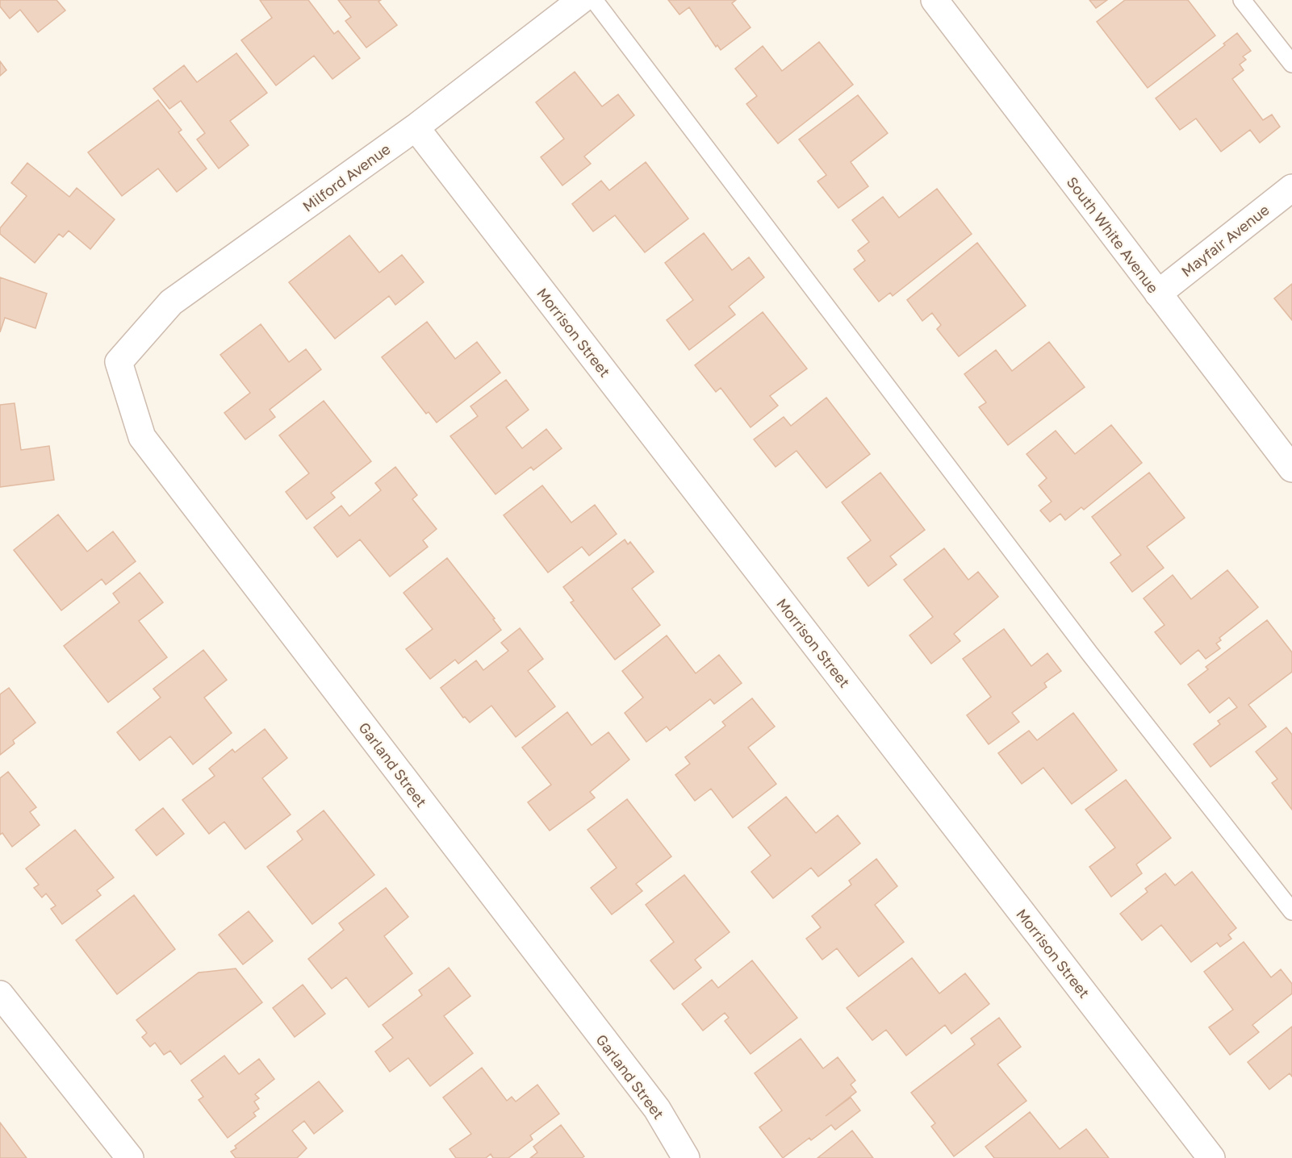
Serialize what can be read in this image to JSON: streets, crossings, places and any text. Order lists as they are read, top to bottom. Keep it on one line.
{"streets":{"street":["Milford Avenue","South White Avenue","Mayfair Avenue","Morrison Street","Garland Street"]},"crossings":[["Milford Avenue","Morrison Street"],["Milford Avenue","Garland Street"],["South White Avenue","Mayfair Avenue"]]}
